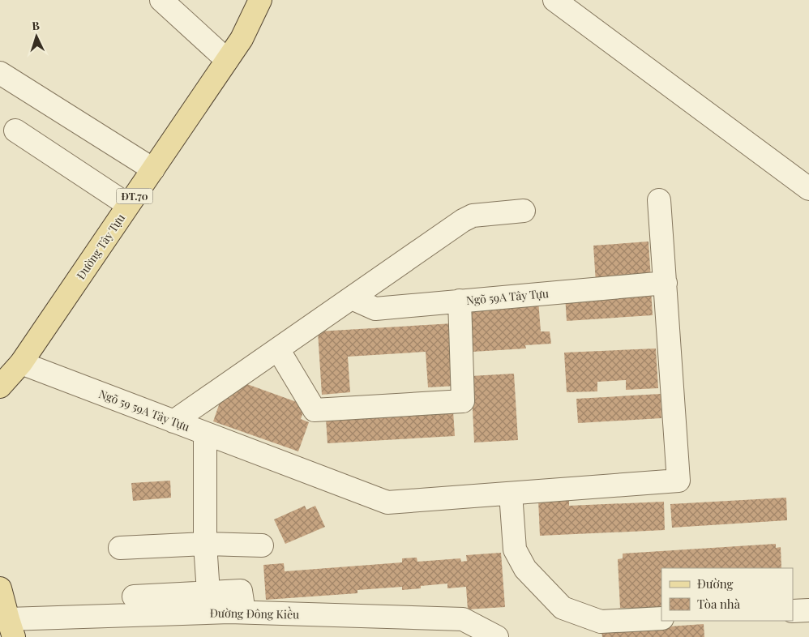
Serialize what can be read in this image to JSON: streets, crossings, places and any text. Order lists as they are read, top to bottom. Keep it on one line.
{"streets":{"main road":["ĐT.70","Đường Tây Tựu"],"street":["Ngõ 59A Tây Tựu","Ngõ 59 59A Tây Tựu","Đường Đông Kiều"]},"crossings":[["Đường Tây Tựu","Ngõ 59 59A Tây Tựu"],["Ngõ 59A Tây Tựu","Ngõ 59 59A Tây Tựu"]],"legend":["Đường","Tòa nhà"],"north":"top"}
